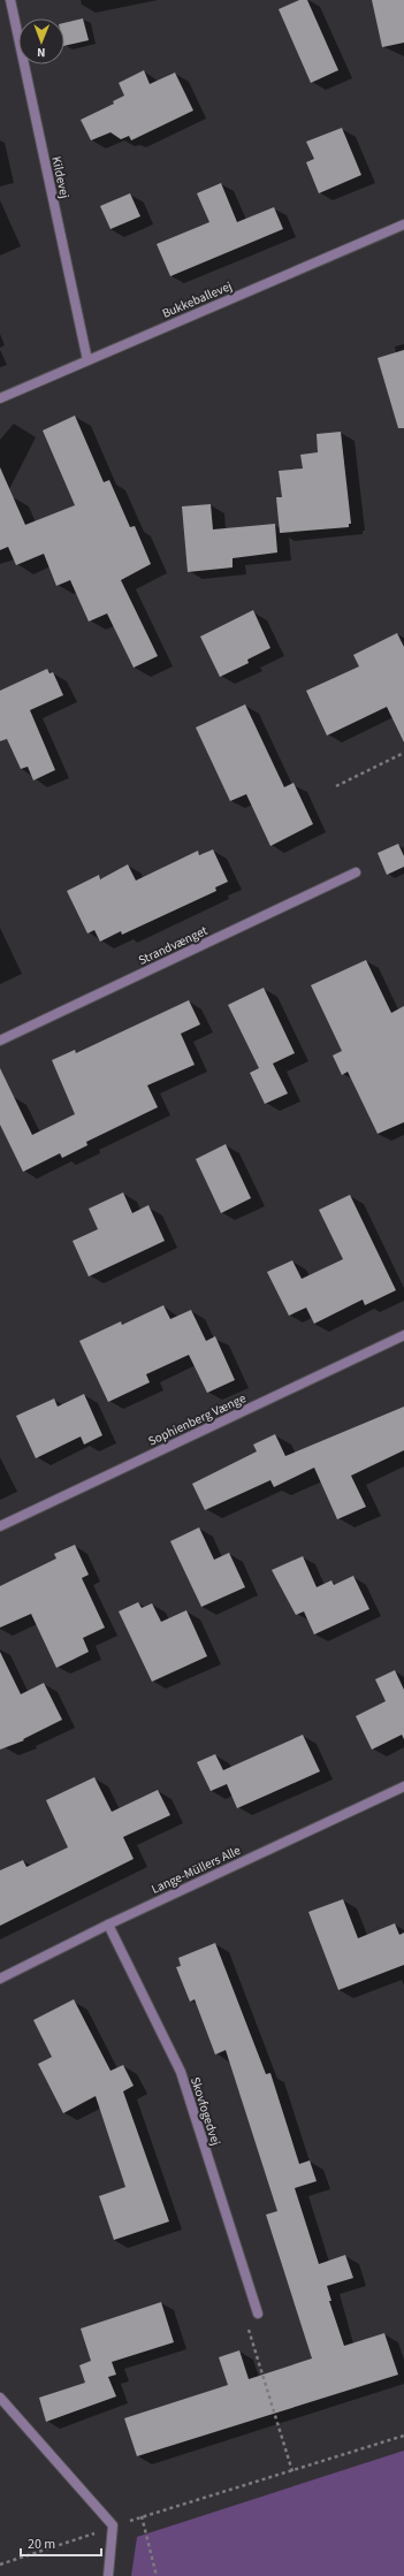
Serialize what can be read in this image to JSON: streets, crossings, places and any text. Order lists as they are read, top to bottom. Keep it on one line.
{"streets":{"street":["Kildevej","Bukkeballevej","Strandvænget","Sophienberg Vænge","Lange-Müllers Alle","Skovfogedvej"]},"crossings":[["Kildevej","Bukkeballevej"],["Lange-Müllers Alle","Skovfogedvej"]],"scale_bar":"20 m","north":"bottom"}
